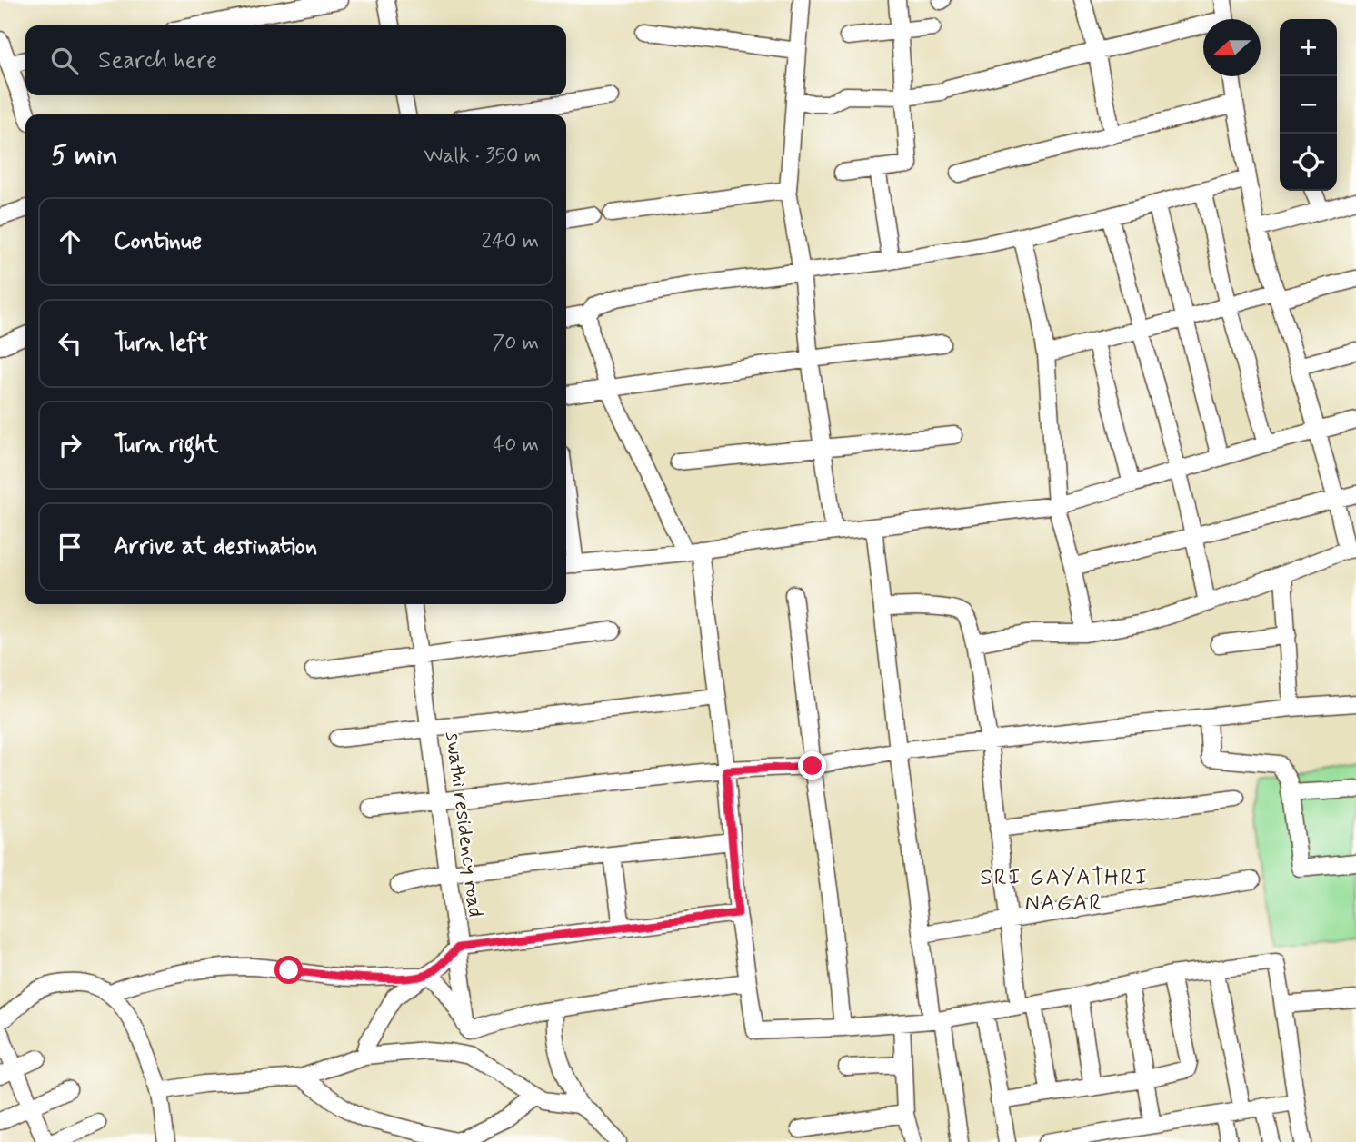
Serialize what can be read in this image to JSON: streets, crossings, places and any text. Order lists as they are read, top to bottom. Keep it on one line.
{"streets":{"street":["swathi residency road"]},"districts":["SRI GAYATHRI NAGAR"],"north":"left","page":{"map_buttons":["+","−"],"search":"Search here","heading":["5 min","Walk · 350 m"],"list":[["Continue","240 m"],["Turn left","70 m"],["Turn right","40 m"],"Arrive at destination"]}}
